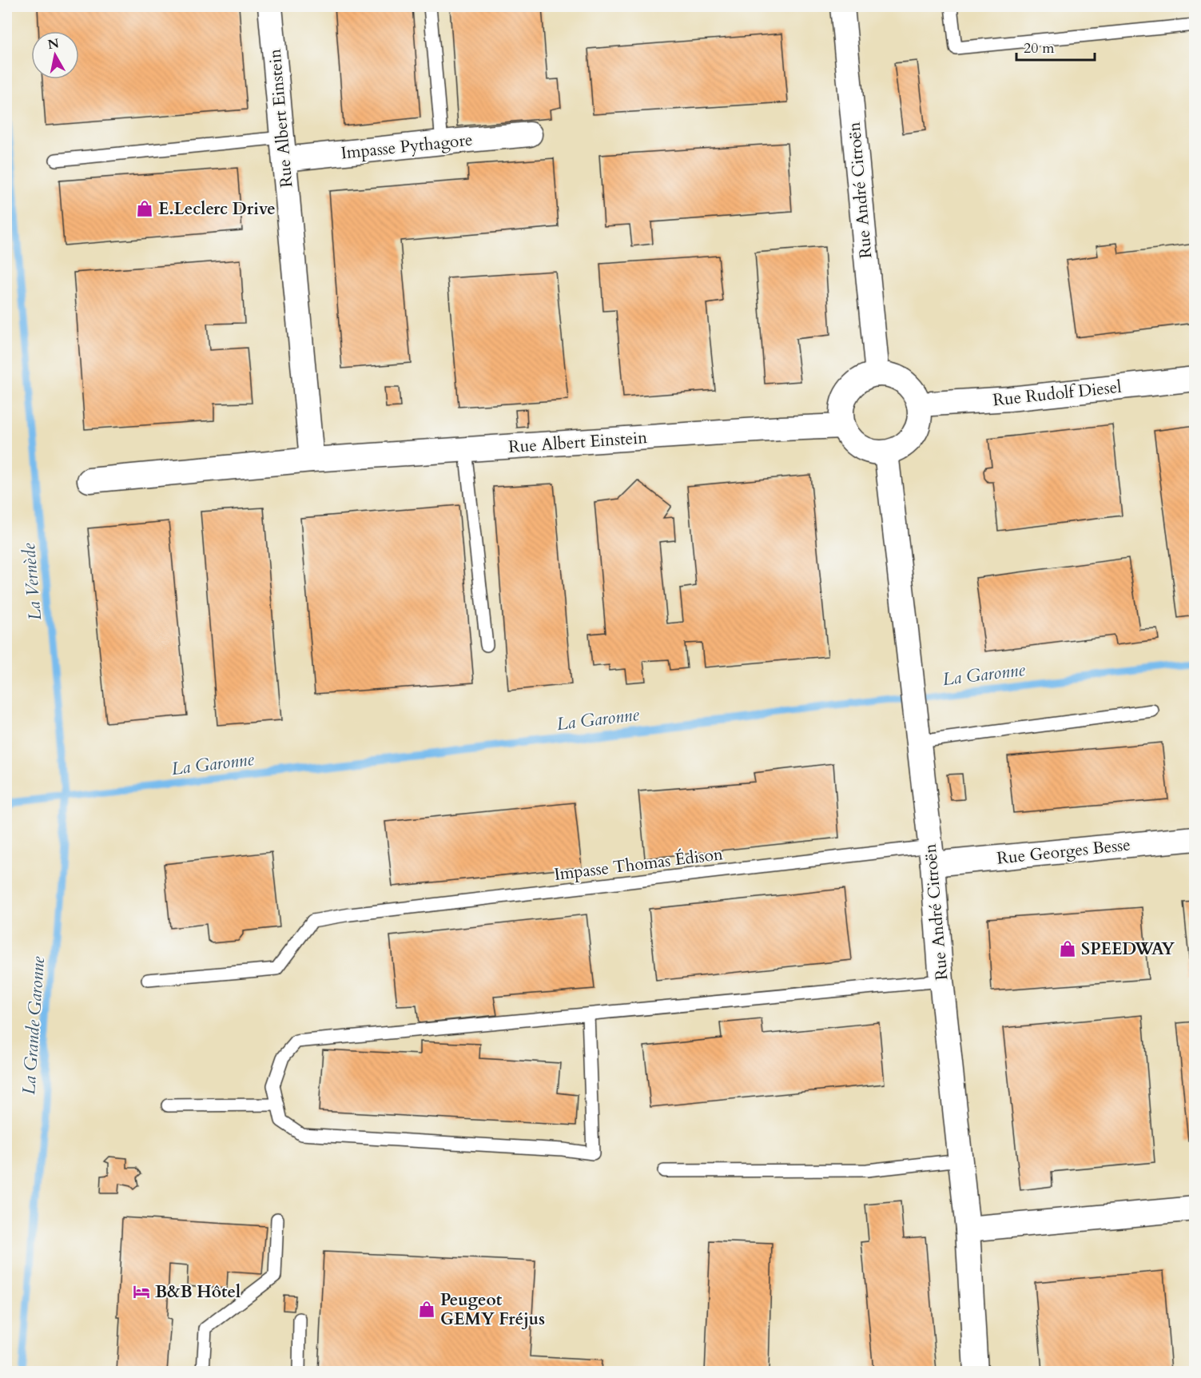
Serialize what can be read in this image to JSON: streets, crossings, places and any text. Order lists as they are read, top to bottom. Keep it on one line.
{"streets":{"street":["Rue Albert Einstein","Impasse Pythagore","Rue André Citroën","Rue Rudolf Diesel","Rue Georges Besse"],"lane":["Impasse Thomas Édison"]},"crossings":[["Rue Albert Einstein","Impasse Pythagore"],["Rue Albert Einstein","Rue André Citroën"],["Rue Albert Einstein","Rue Rudolf Diesel"],["Rue André Citroën","Rue Rudolf Diesel"],["Rue André Citroën","Rue Georges Besse"],["Rue André Citroën","Impasse Thomas Édison"],["Rue Georges Besse","Impasse Thomas Édison"]],"water":["La Vernède","La Garonne","La Grande Garonne"],"places":{"shop":["E.Leclerc Drive","SPEEDWAY","Peugeot GEMY Fréjus"],"hotel":["B&B Hôtel"]},"scale_bar":"20 m","north":"top"}
